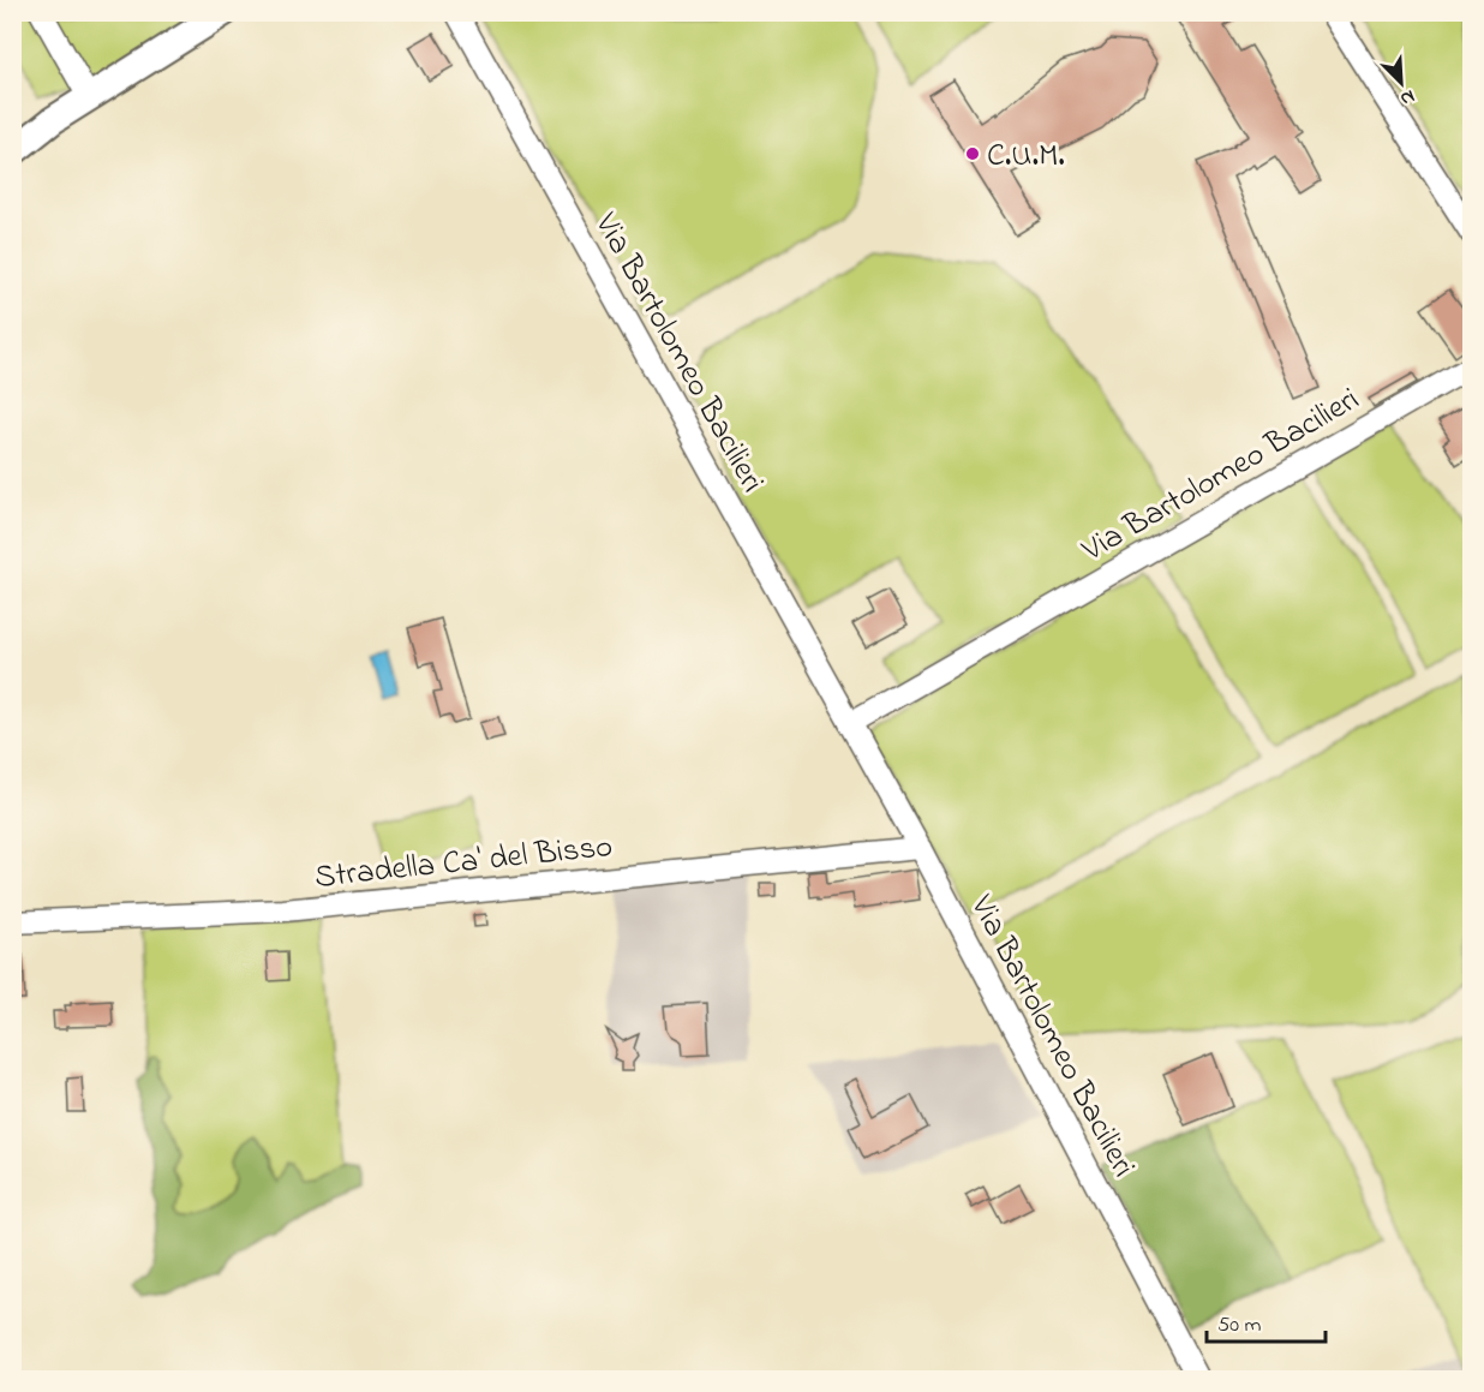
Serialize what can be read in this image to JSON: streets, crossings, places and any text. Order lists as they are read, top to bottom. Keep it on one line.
{"streets":{"street":["Via Bartolomeo Bacilieri","Stradella Ca' del Bisso"]},"crossings":[["Via Bartolomeo Bacilieri","Stradella Ca' del Bisso"]],"places":["C.U.M."],"scale_bar":"50 m","north":"bottom right"}
